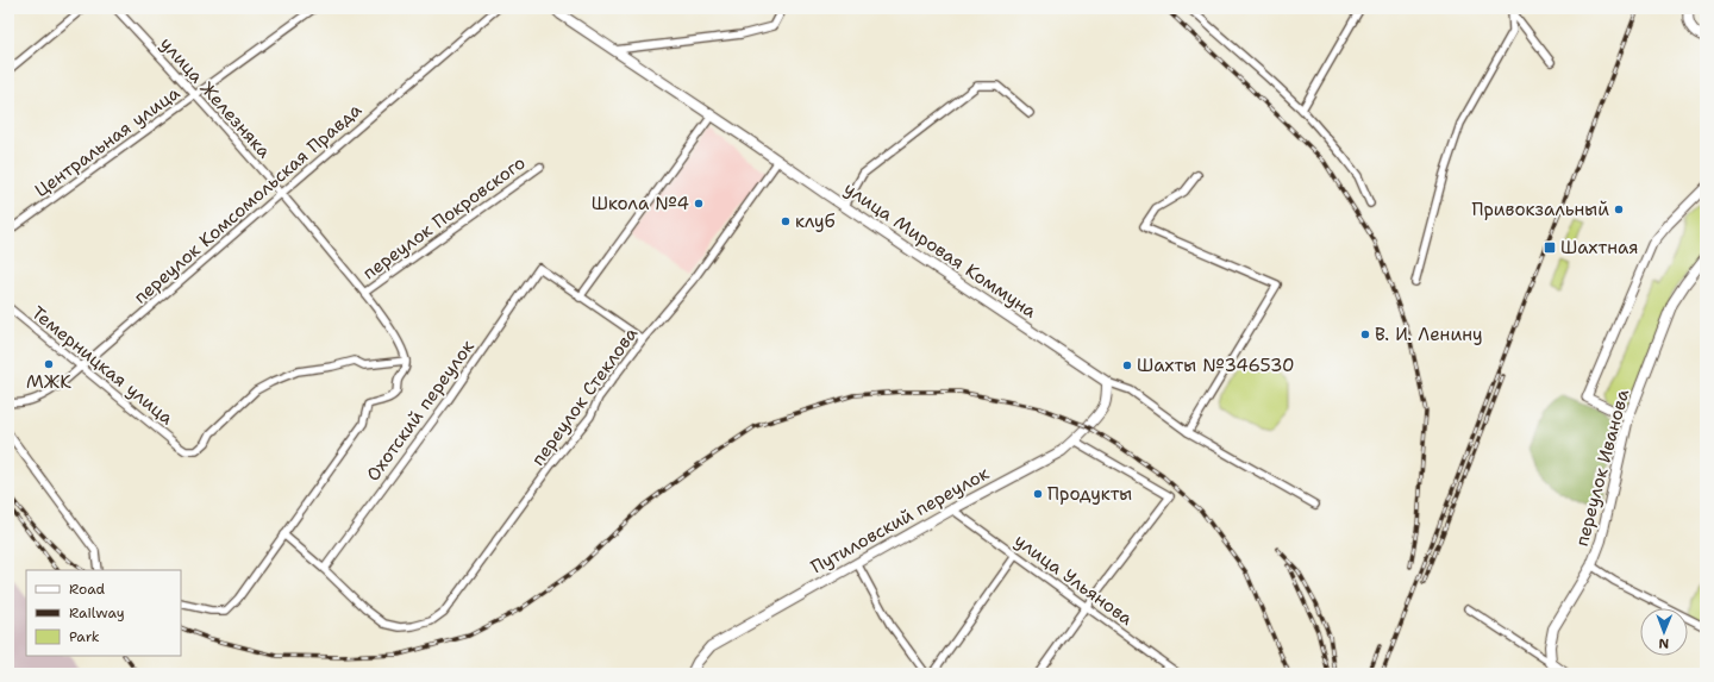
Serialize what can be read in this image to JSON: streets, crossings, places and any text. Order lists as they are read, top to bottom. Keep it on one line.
{"streets":{"main road":["улица Мировая Коммуна","переулок Иванова","Путиловский переулок"],"street":["улица Железняка","Центральная улица","переулок Комсомольская Правда","переулок Покровского","Темерницкая улица","переулок Стеклова","Охотский переулок","улица Ульянова"]},"crossings":[["улица Железняка","Центральная улица"],["улица Железняка","переулок Комсомольская Правда"],["улица Железняка","переулок Покровского"],["улица Железняка","Темерницкая улица"],["переулок Комсомольская Правда","Темерницкая улица"],["улица Мировая Коммуна","переулок Стеклова"],["улица Мировая Коммуна","Путиловский переулок"],["переулок Стеклова","Охотский переулок"],["Путиловский переулок","улица Ульянова"]],"places":{"other":["Школа №4","Привокзальный","клуб","В. И. Ленину","МЖК","Шахты №346530","Продукты"],"transit":["Шахтная"]},"legend":["Road","Railway","Park"],"north":"bottom"}
